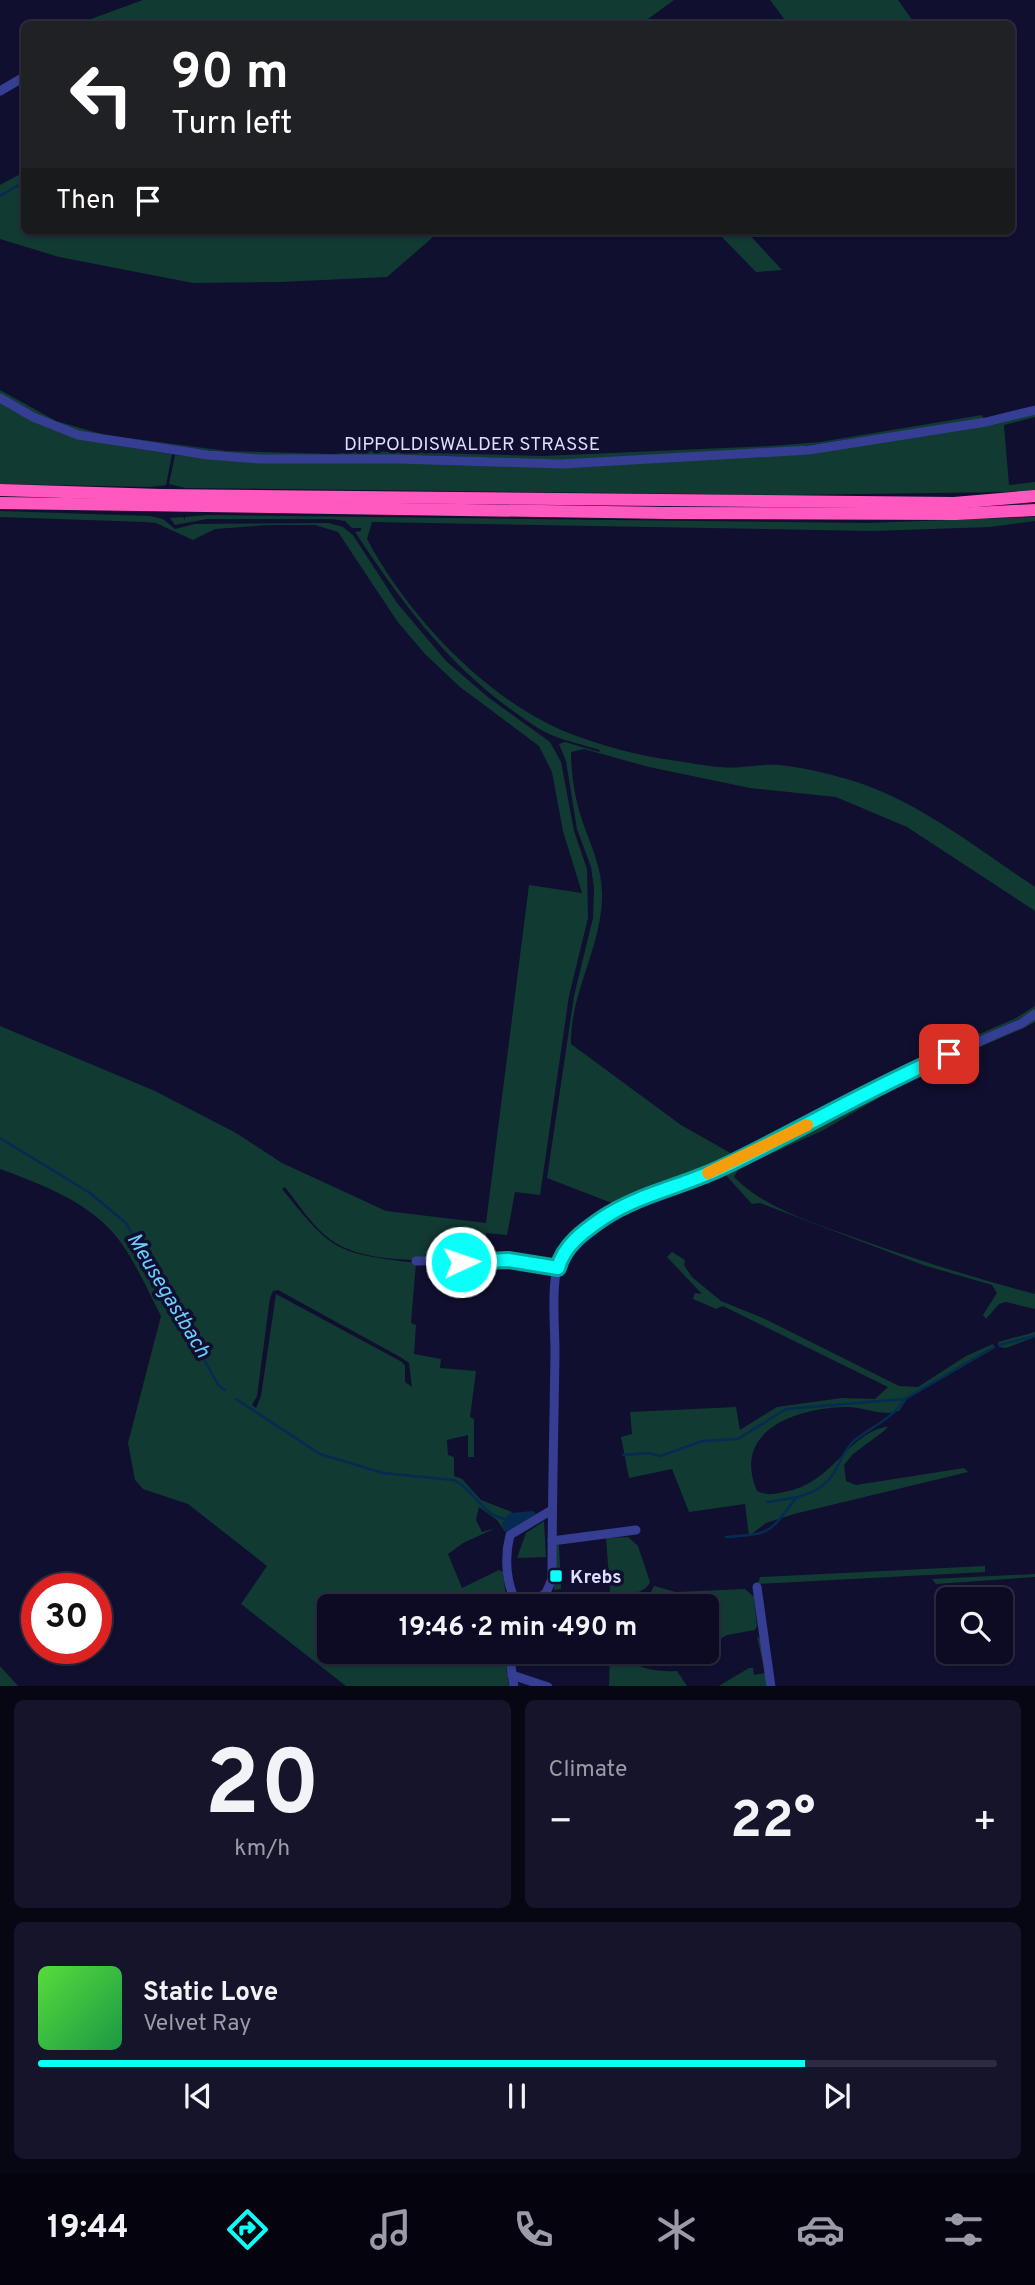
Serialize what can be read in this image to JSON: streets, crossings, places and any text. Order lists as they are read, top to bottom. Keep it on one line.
{"streets":{"street":["DIPPOLDISWALDER STRASSE"]},"water":["Meusegastbach"],"places":{"transit":["Krebs"]},"page":{"turn":["90 m","Turn left"],"then":"Then","limit":"30","trip":"19:46 · 2 min · 490 m","tile":[["20","km/h"],"Climate"],"heat":["−","22°","+"],"song":["Static Love","Velvet Ray"],"tabs":"19:44"}}
